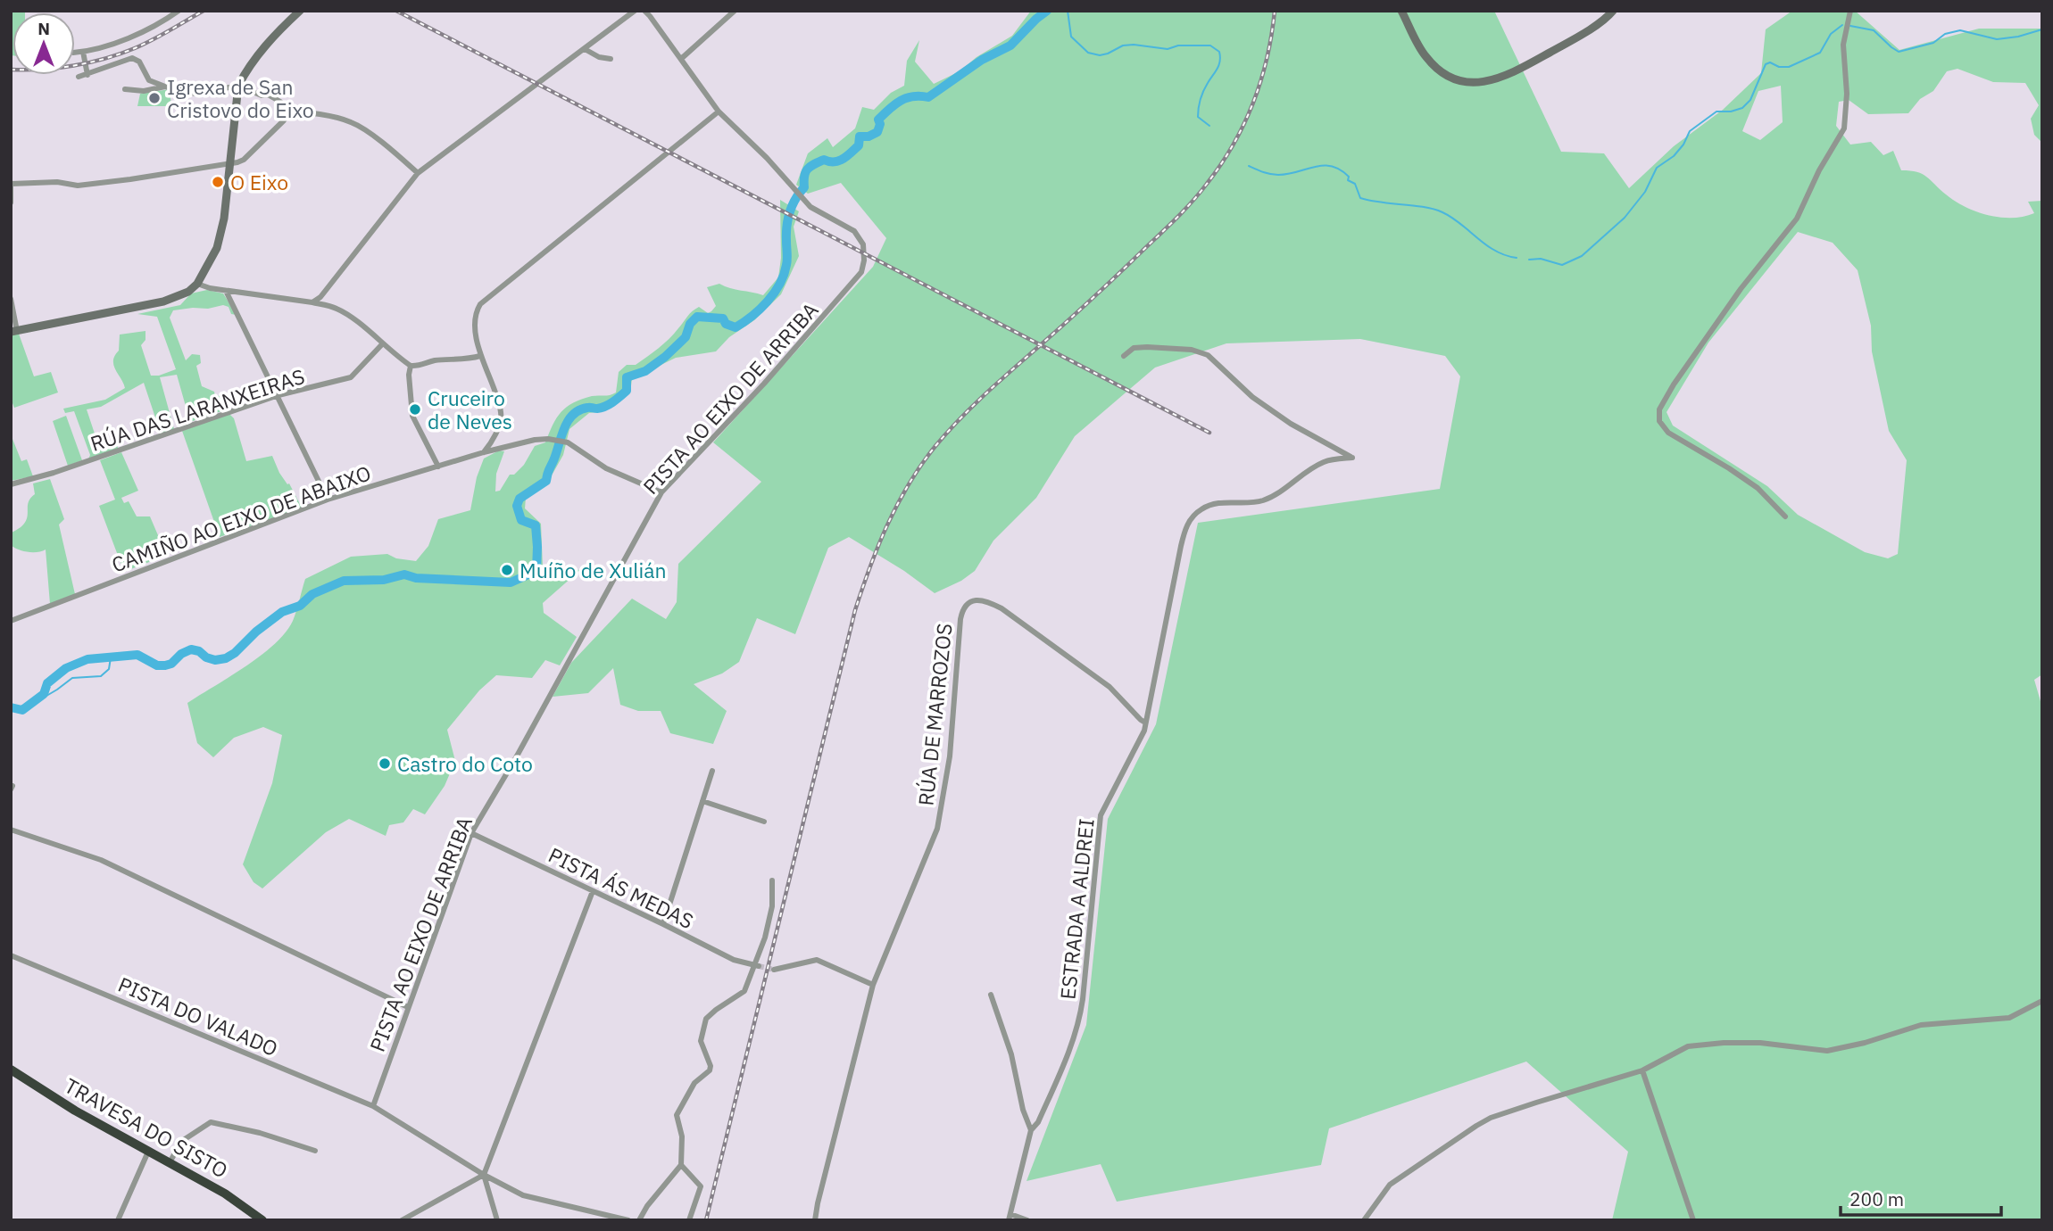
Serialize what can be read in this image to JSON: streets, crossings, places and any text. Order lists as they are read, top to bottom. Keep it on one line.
{"streets":{"highway":["TRAVESA DO SISTO"],"street":["PISTA AO EIXO DE ARRIBA","RÚA DAS LARANXEIRAS","CAMIÑO AO EIXO DE ABAIXO","RÚA DE MARROZOS","PISTA ÁS MEDAS","ESTRADA A ALDREI","PISTA DO VALADO"]},"crossings":[["PISTA AO EIXO DE ARRIBA","CAMIÑO AO EIXO DE ABAIXO"],["PISTA AO EIXO DE ARRIBA","PISTA ÁS MEDAS"],["PISTA AO EIXO DE ARRIBA","PISTA DO VALADO"],["RÚA DE MARROZOS","ESTRADA A ALDREI"]],"places":["Igrexa de San Cristovo do Eixo","O Eixo","Cruceiro de Neves","Muíño de Xulián","Castro do Coto"],"scale_bar":"200 m","north":"top"}
